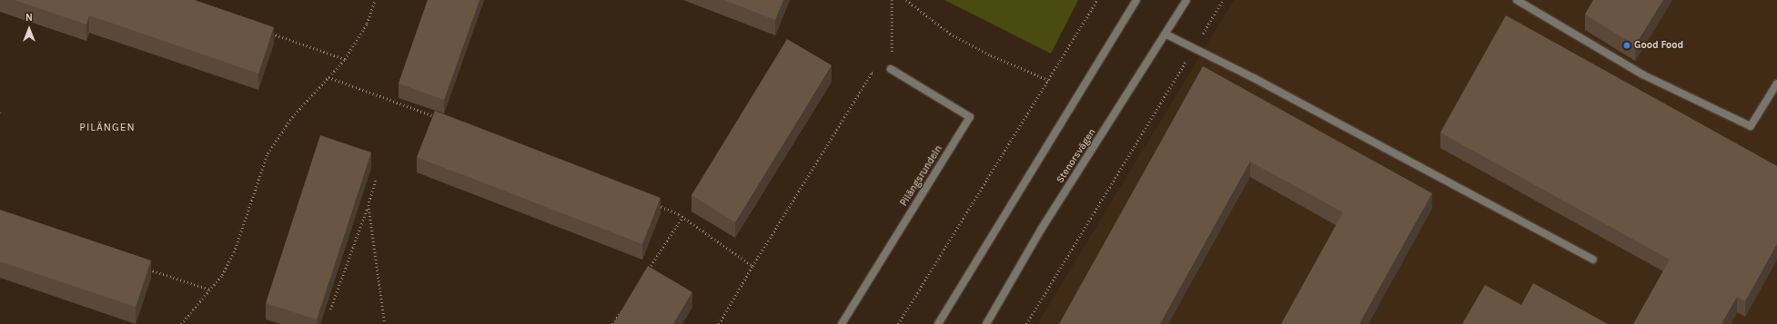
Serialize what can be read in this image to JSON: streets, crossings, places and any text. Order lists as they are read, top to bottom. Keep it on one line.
{"streets":{"street":["Stenorsvägen","Pilängsrundeln"]},"districts":["PILÄNGEN"],"places":["Good Food"],"north":"top"}
